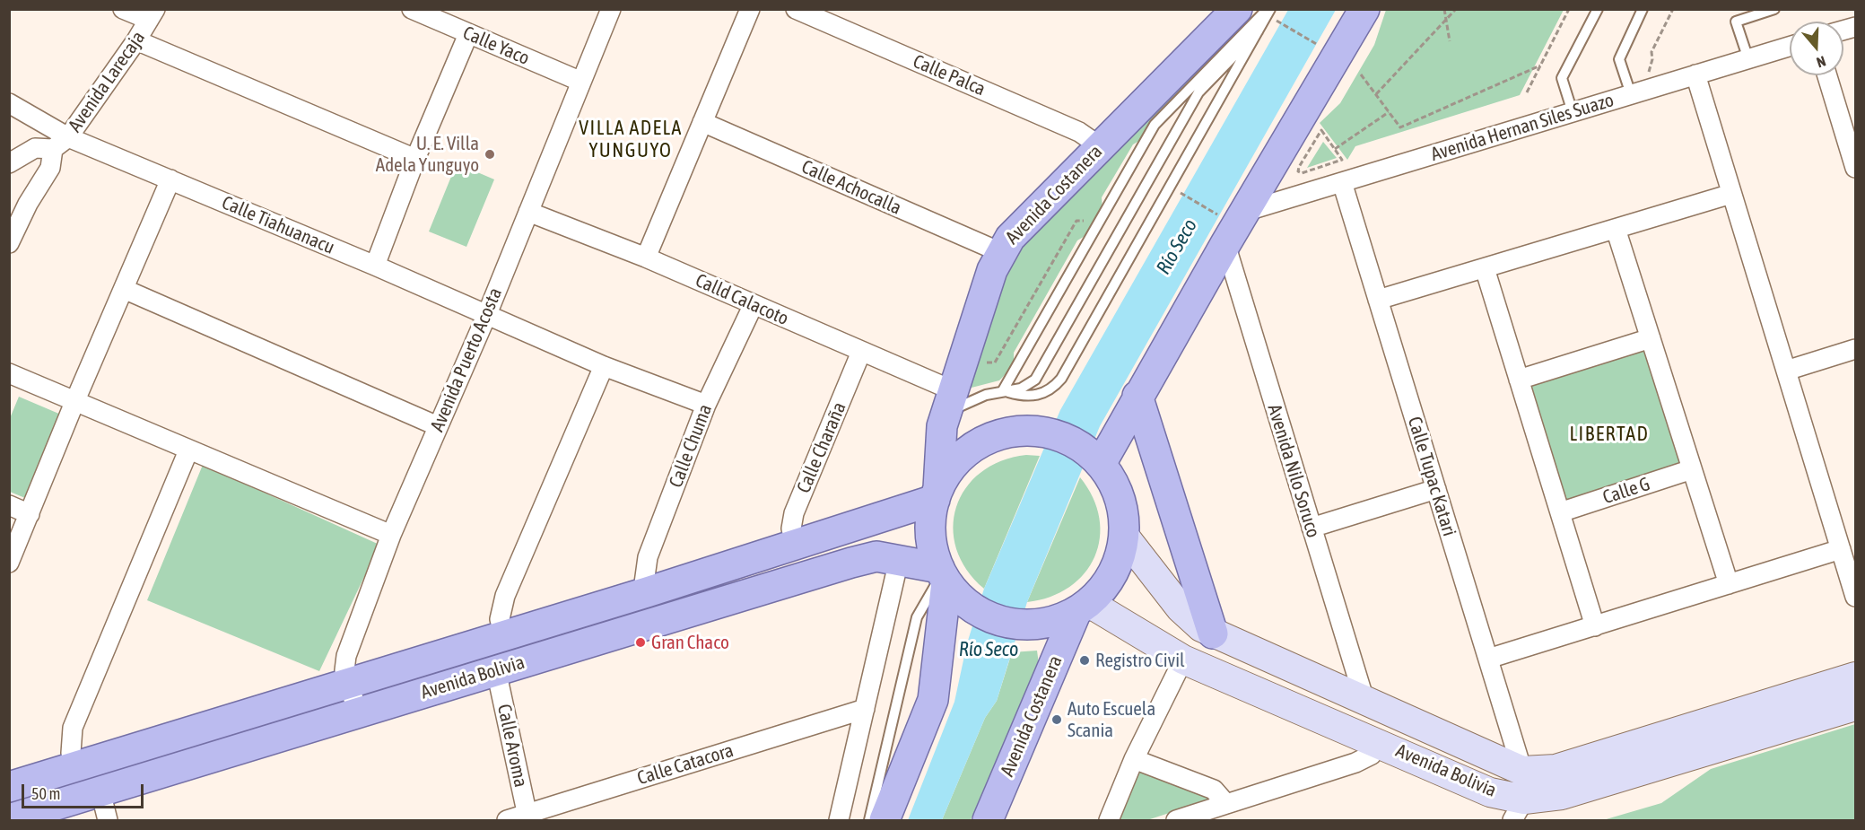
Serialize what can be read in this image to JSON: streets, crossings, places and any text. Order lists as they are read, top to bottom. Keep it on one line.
{"streets":{"main road":["Avenida Costanera","Avenida Bolivia"],"street":["Calle Yaco","Calle Palca","Avenida Larecaja","Avenida Hernan Siles Suazo","Calle Achocalla","Calle Tiahuanacu","Calld Calacoto","Avenida Puerto Acosta","Calle Chuma","Calle Charaña","Avenida Nilo Soruco","Calle Tupac Katari","Calle G","Calle Aroma","Calle Catacora"]},"crossings":[["Calle Yaco","Avenida Puerto Acosta"],["Calle Palca","Avenida Costanera"],["Avenida Larecaja","Calle Tiahuanacu"],["Avenida Hernan Siles Suazo","Avenida Nilo Soruco"],["Avenida Hernan Siles Suazo","Calle Tupac Katari"],["Calle Achocalla","Avenida Costanera"],["Avenida Costanera","Calld Calacoto"],["Avenida Costanera","Avenida Bolivia"],["Calle Tiahuanacu","Avenida Puerto Acosta"],["Calle Tiahuanacu","Calle Chuma"],["Calld Calacoto","Avenida Puerto Acosta"],["Calld Calacoto","Calle Chuma"],["Calld Calacoto","Calle Charaña"],["Avenida Puerto Acosta","Avenida Bolivia"],["Calle Chuma","Avenida Bolivia"],["Calle Charaña","Avenida Bolivia"],["Avenida Nilo Soruco","Avenida Bolivia"],["Calle Tupac Katari","Avenida Bolivia"],["Avenida Bolivia","Calle Aroma"],["Calle Aroma","Calle Catacora"]],"districts":["VILLA ADELA YUNGUYO","LIBERTAD"],"water":["Río Seco"],"places":["U. E. Villa Adela Yunguyo","Gran Chaco","Registro Civil","Auto Escuela Scania"],"scale_bar":"50 m","north":"bottom"}
